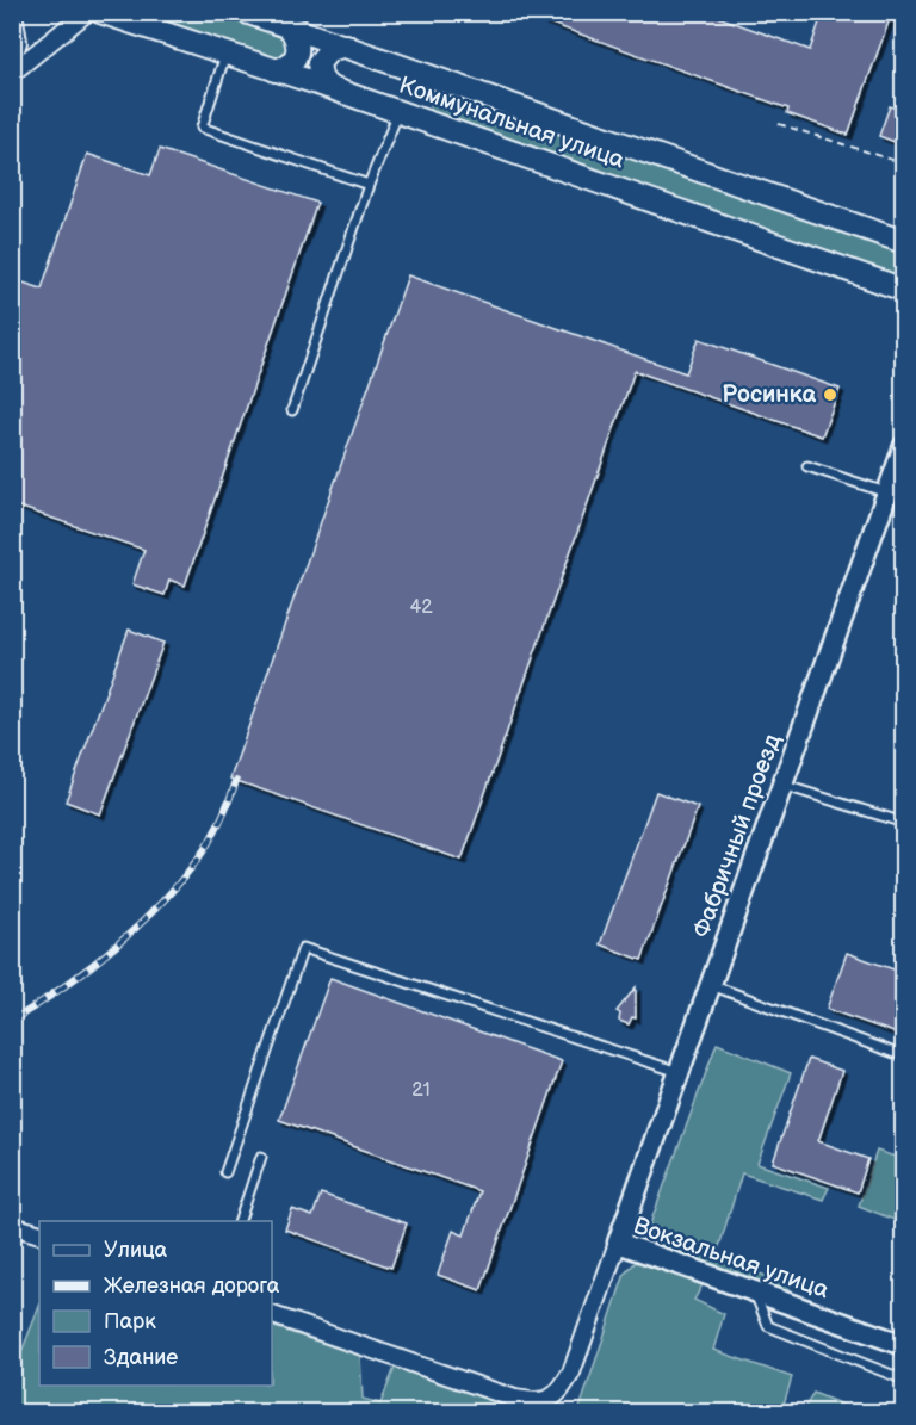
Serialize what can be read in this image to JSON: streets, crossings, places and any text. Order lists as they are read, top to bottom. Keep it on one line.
{"streets":{"main road":["Коммунальная улица"],"street":["Фабричный проезд","Вокзальная улица"]},"crossings":[["Фабричный проезд","Вокзальная улица"]],"places":["Росинка"],"house_numbers":["42","21"],"legend":["Улица","Железная дорога","Парк","Здание"]}
